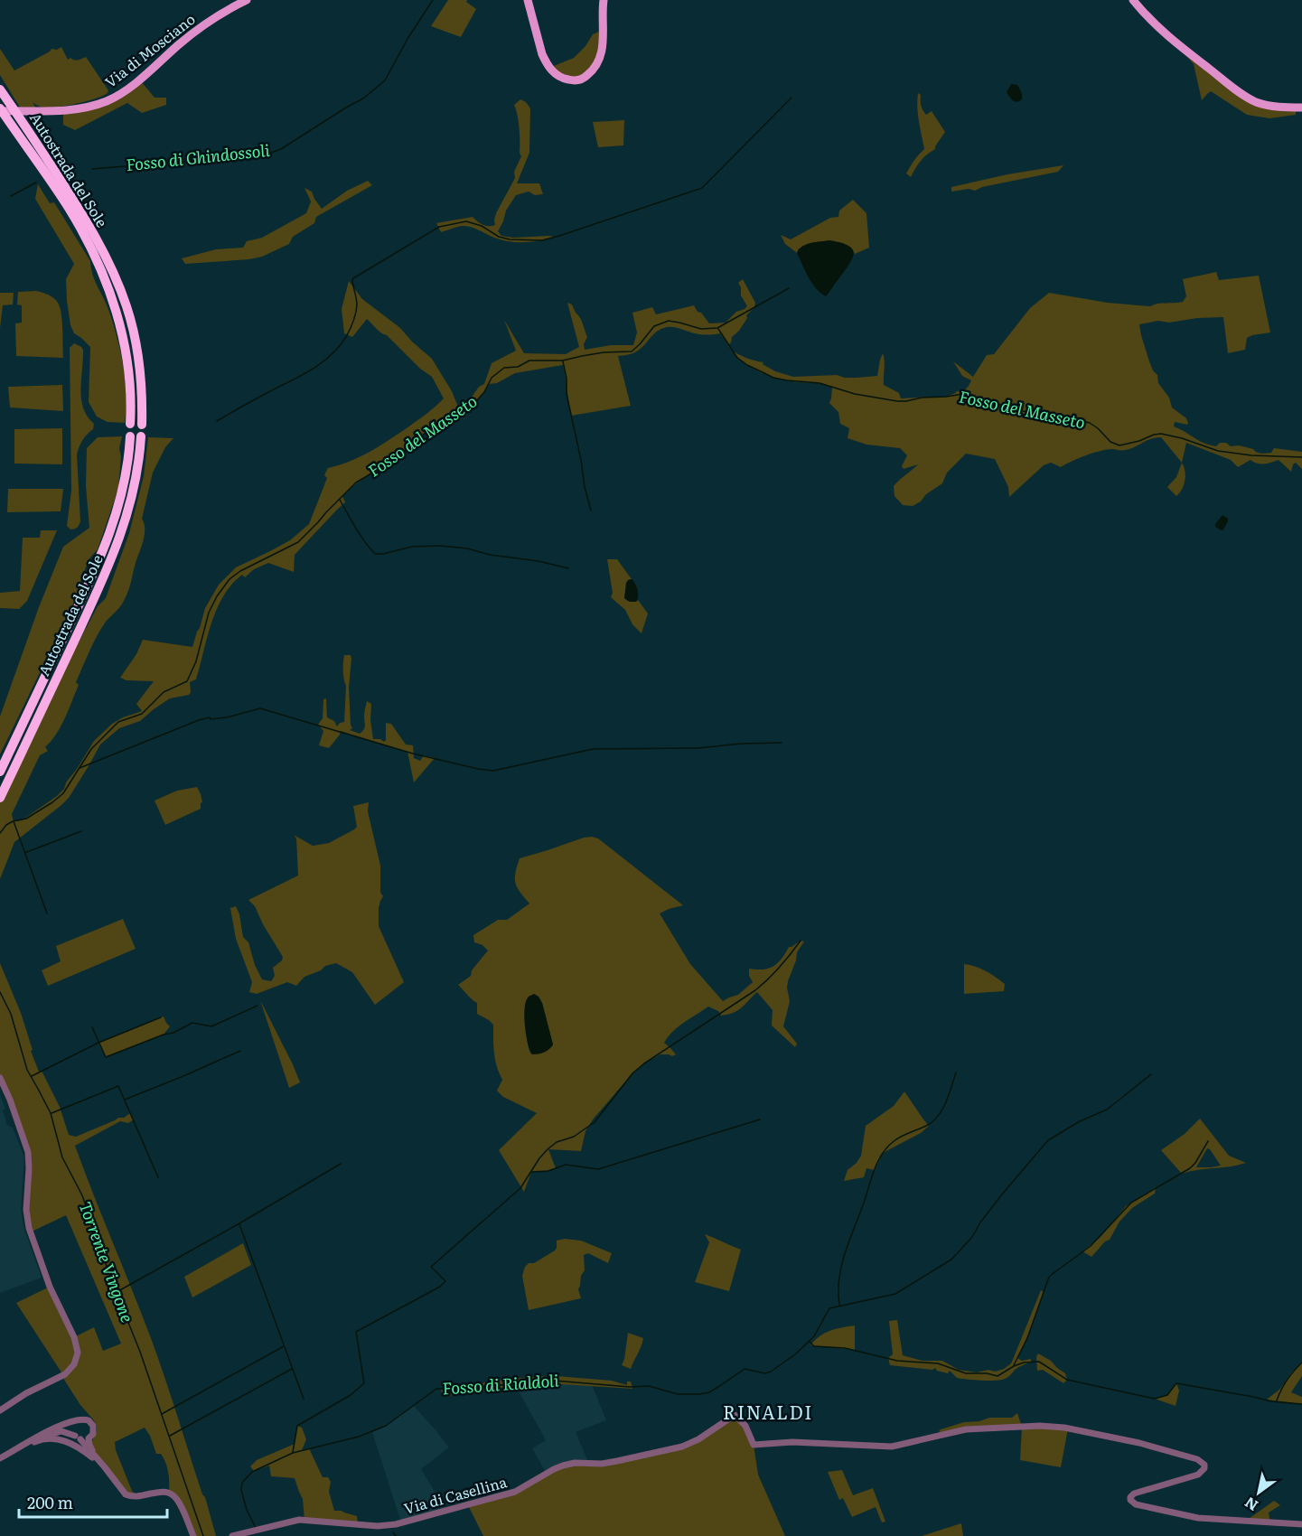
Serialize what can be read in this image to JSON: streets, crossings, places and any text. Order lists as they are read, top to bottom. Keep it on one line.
{"streets":{"highway":["Autostrada del Sole"],"main road":["Via di Mosciano"],"street":["Via di Casellina"]},"crossings":[["Via di Mosciano","Autostrada del Sole"]],"districts":["RINALDI"],"water":["Fosso di Ghindossoli","Fosso del Masseto","Torrente Vingone","Fosso di Rialdoli"],"scale_bar":"200 m","north":"bottom left"}
